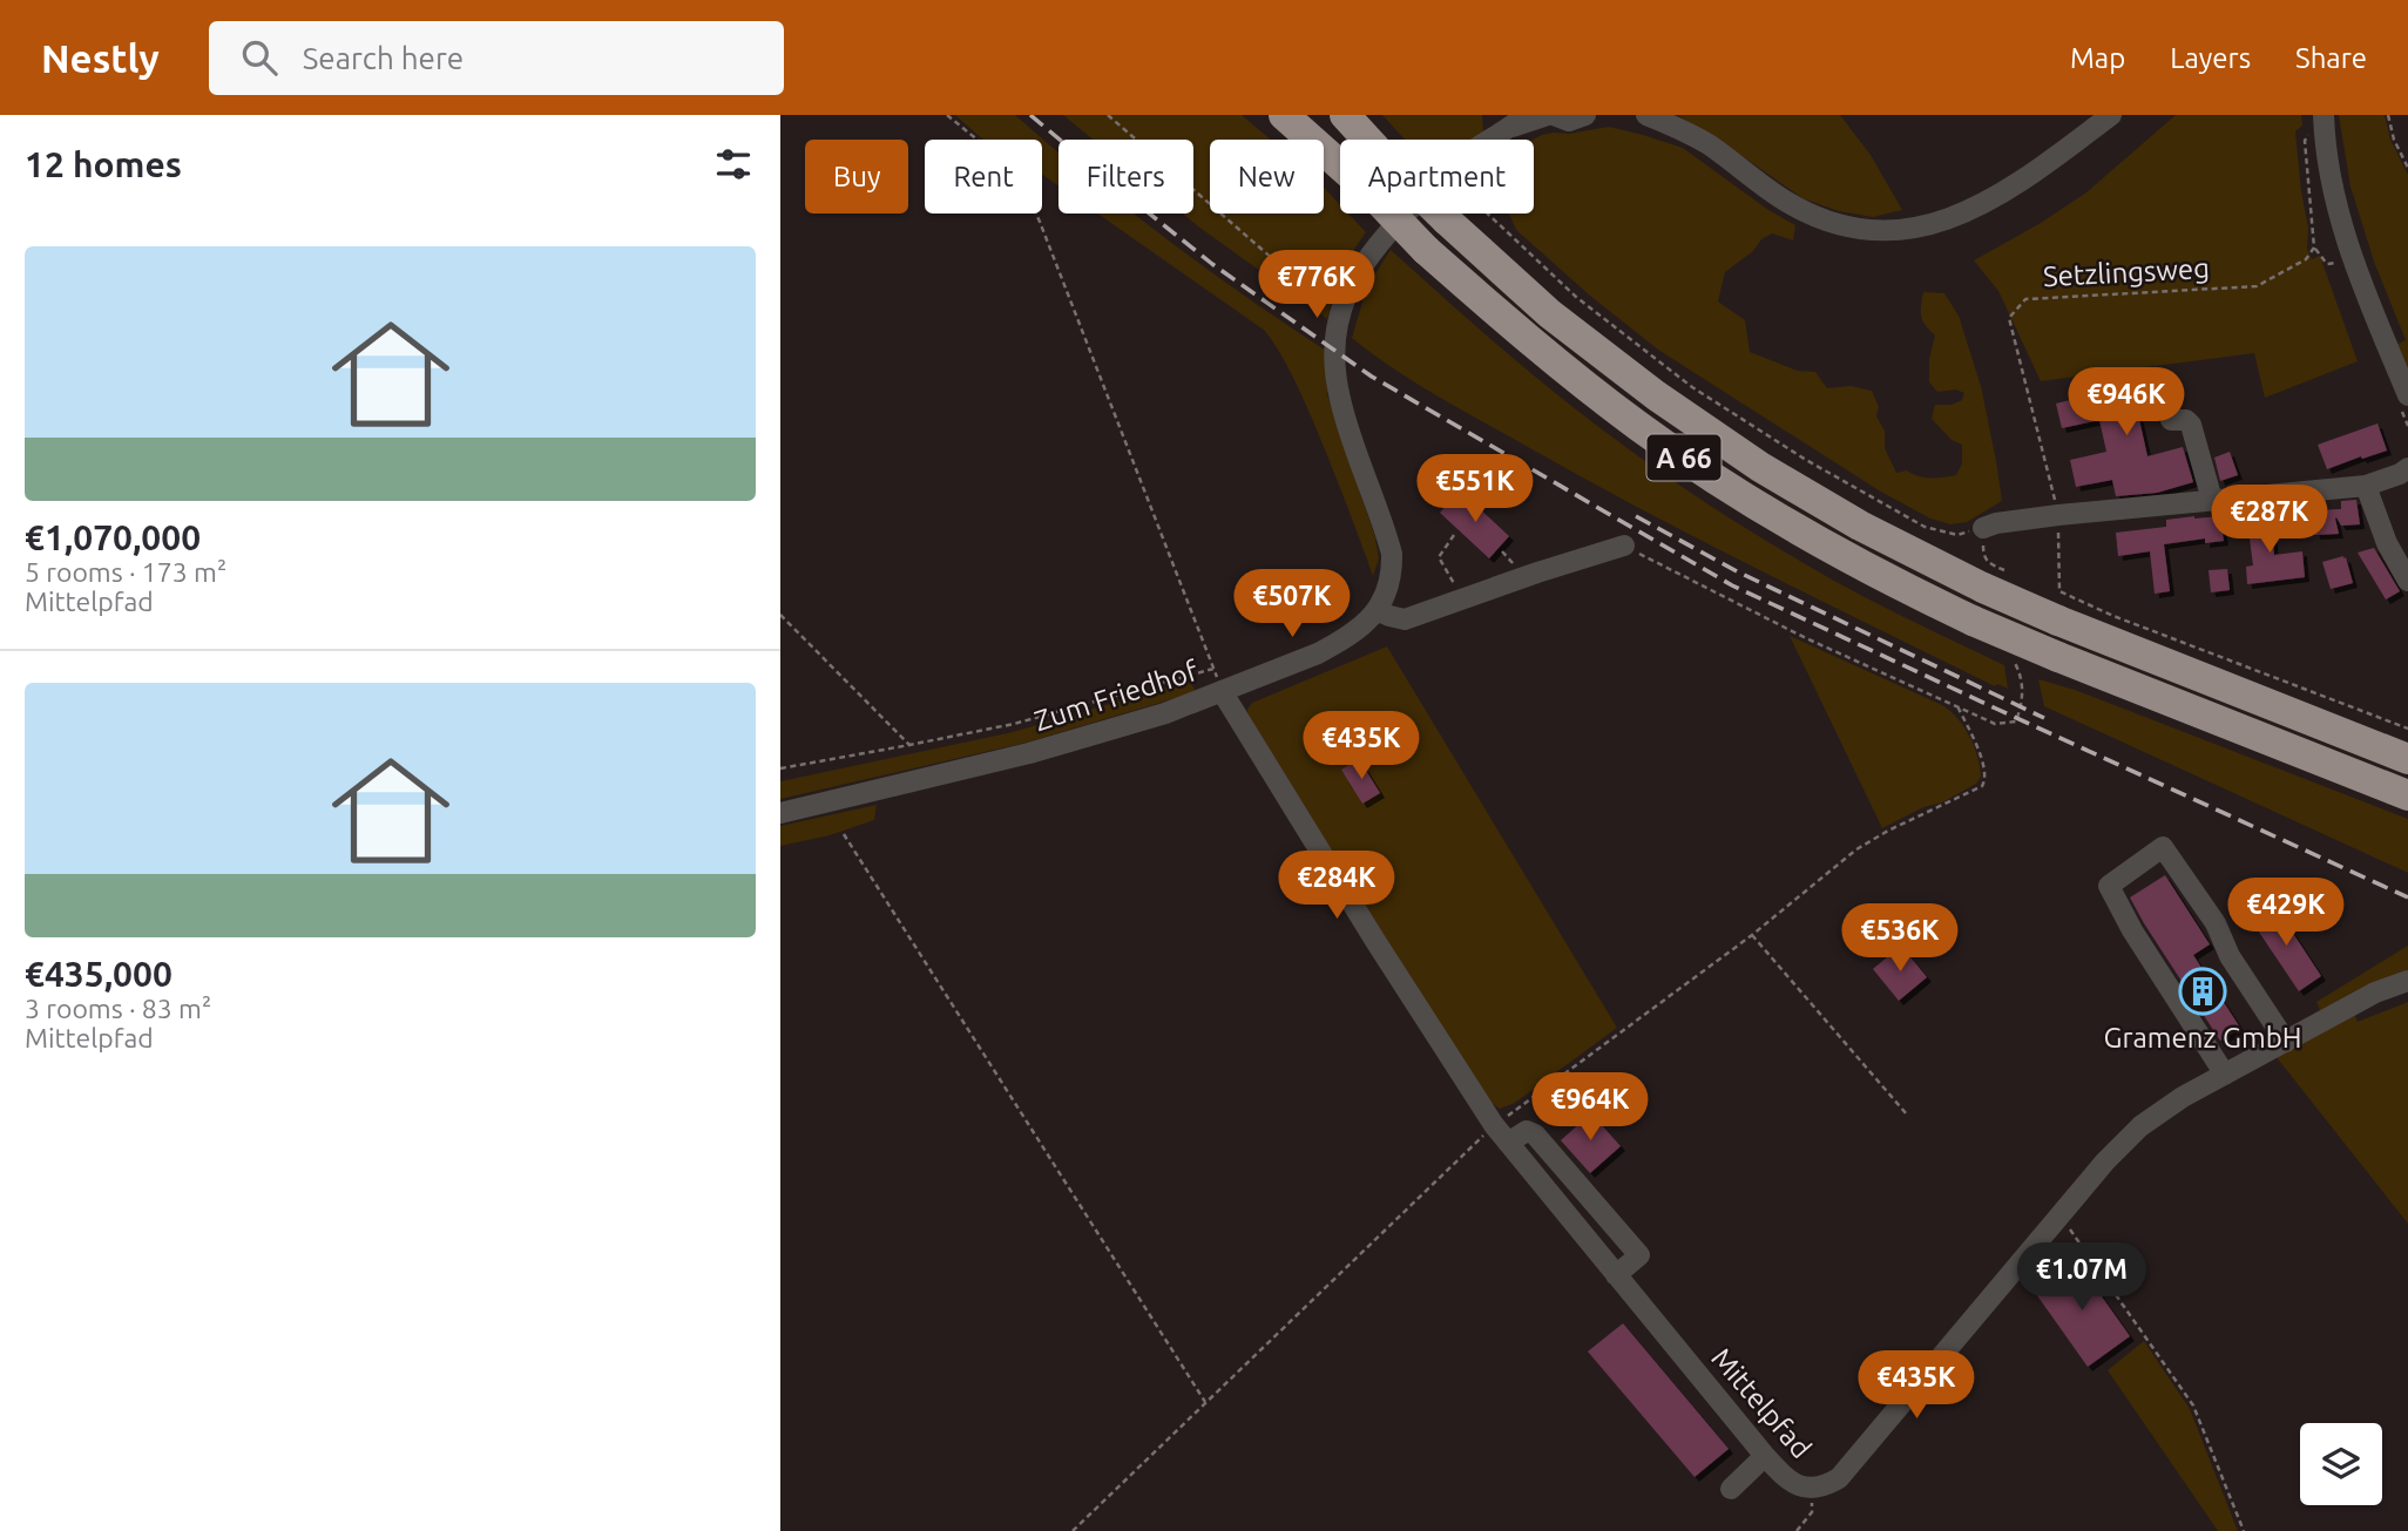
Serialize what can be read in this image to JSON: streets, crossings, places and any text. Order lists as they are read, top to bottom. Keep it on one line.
{"streets":{"highway":["A 66"],"street":["Zum Friedhof","Mittelpfad"],"path":["Setzlingsweg"]},"crossings":[["Zum Friedhof","Mittelpfad"]],"places":{"building":["Gramenz GmbH"]},"page":{"header":"Nestly","search":"Search here","nav":["Map","Layers","Share"],"heading":"12 homes","chip":["Buy","Rent","Filters","New","Apartment"],"list":[{"name":"€1,070,000","note":"5 rooms · 173 m² · Mittelpfad"},{"name":"€435,000","note":"3 rooms · 83 m² · Mittelpfad"}],"price":["€776K","€946K","€551K","€287K","€507K","€435K","€284K","€429K","€536K","€964K","€1.07M","€435K"]}}
